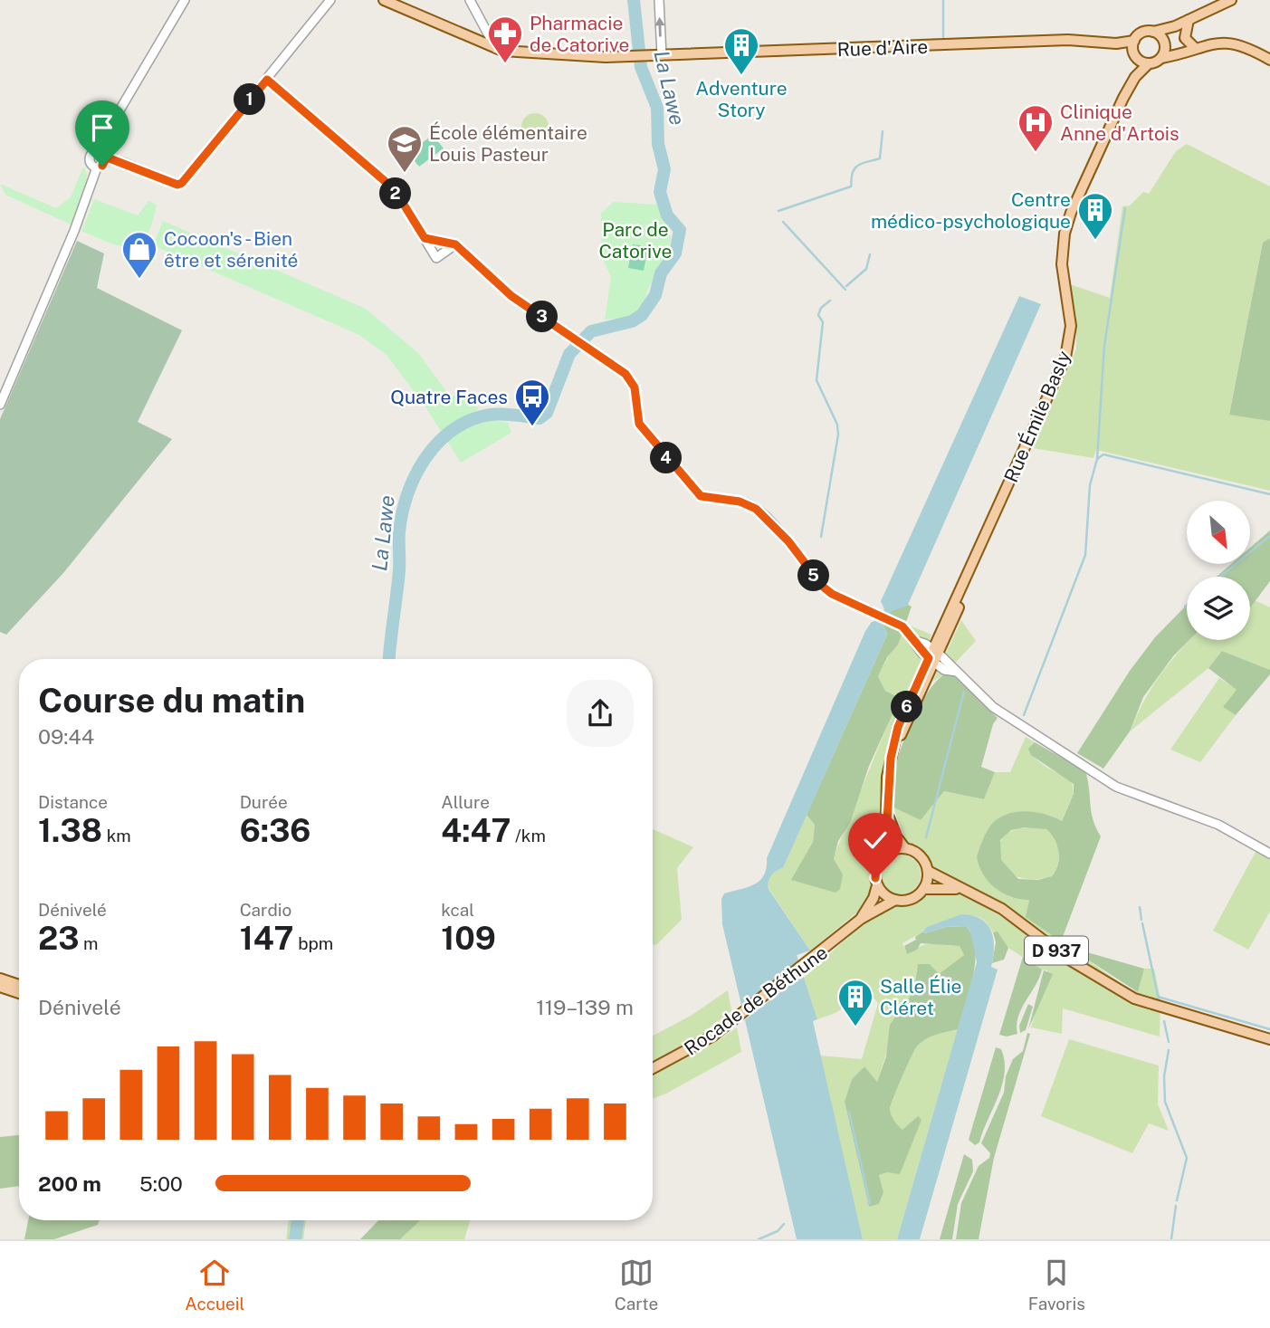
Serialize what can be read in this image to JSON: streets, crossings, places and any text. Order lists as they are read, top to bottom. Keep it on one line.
{"streets":{"main road":["Rue d'Aire","Rue Émile Basly","D 937","Rocade de Béthune"]},"crossings":[["Rue d'Aire","Rue Émile Basly"],["Rue Émile Basly","D 937"],["Rue Émile Basly","Rocade de Béthune"],["D 937","Rocade de Béthune"]],"water":["La Lawe"],"parks":["Parc de Catorive"],"places":{"pharmacy":["Pharmacie de Catorive"],"building":["Adventure Story","Centre médico-psychologique","Salle Élie Cléret"],"hospital":["Clinique Anne d'Artois"],"school or university":["École élémentaire Louis Pasteur"],"shop":["Cocoon's - Bien être et sérenité"],"bus stop":["Quatre Faces"]},"north":"bottom right","page":{"pins":["1","2","3","4","5","6"],"heading":["Course du matin","09:44"],"stats":[["Distance","1.38 km"],["Durée","6:36"],["Allure","4:47 /km"],["Dénivelé","23 m"],["Cardio","147 bpm"],["kcal","109"]],"chart":["Dénivelé","119–139 m"],"list":[{"name":"200 m","note":"5:00"}],"tabs":["Accueil","Carte","Favoris"]}}
